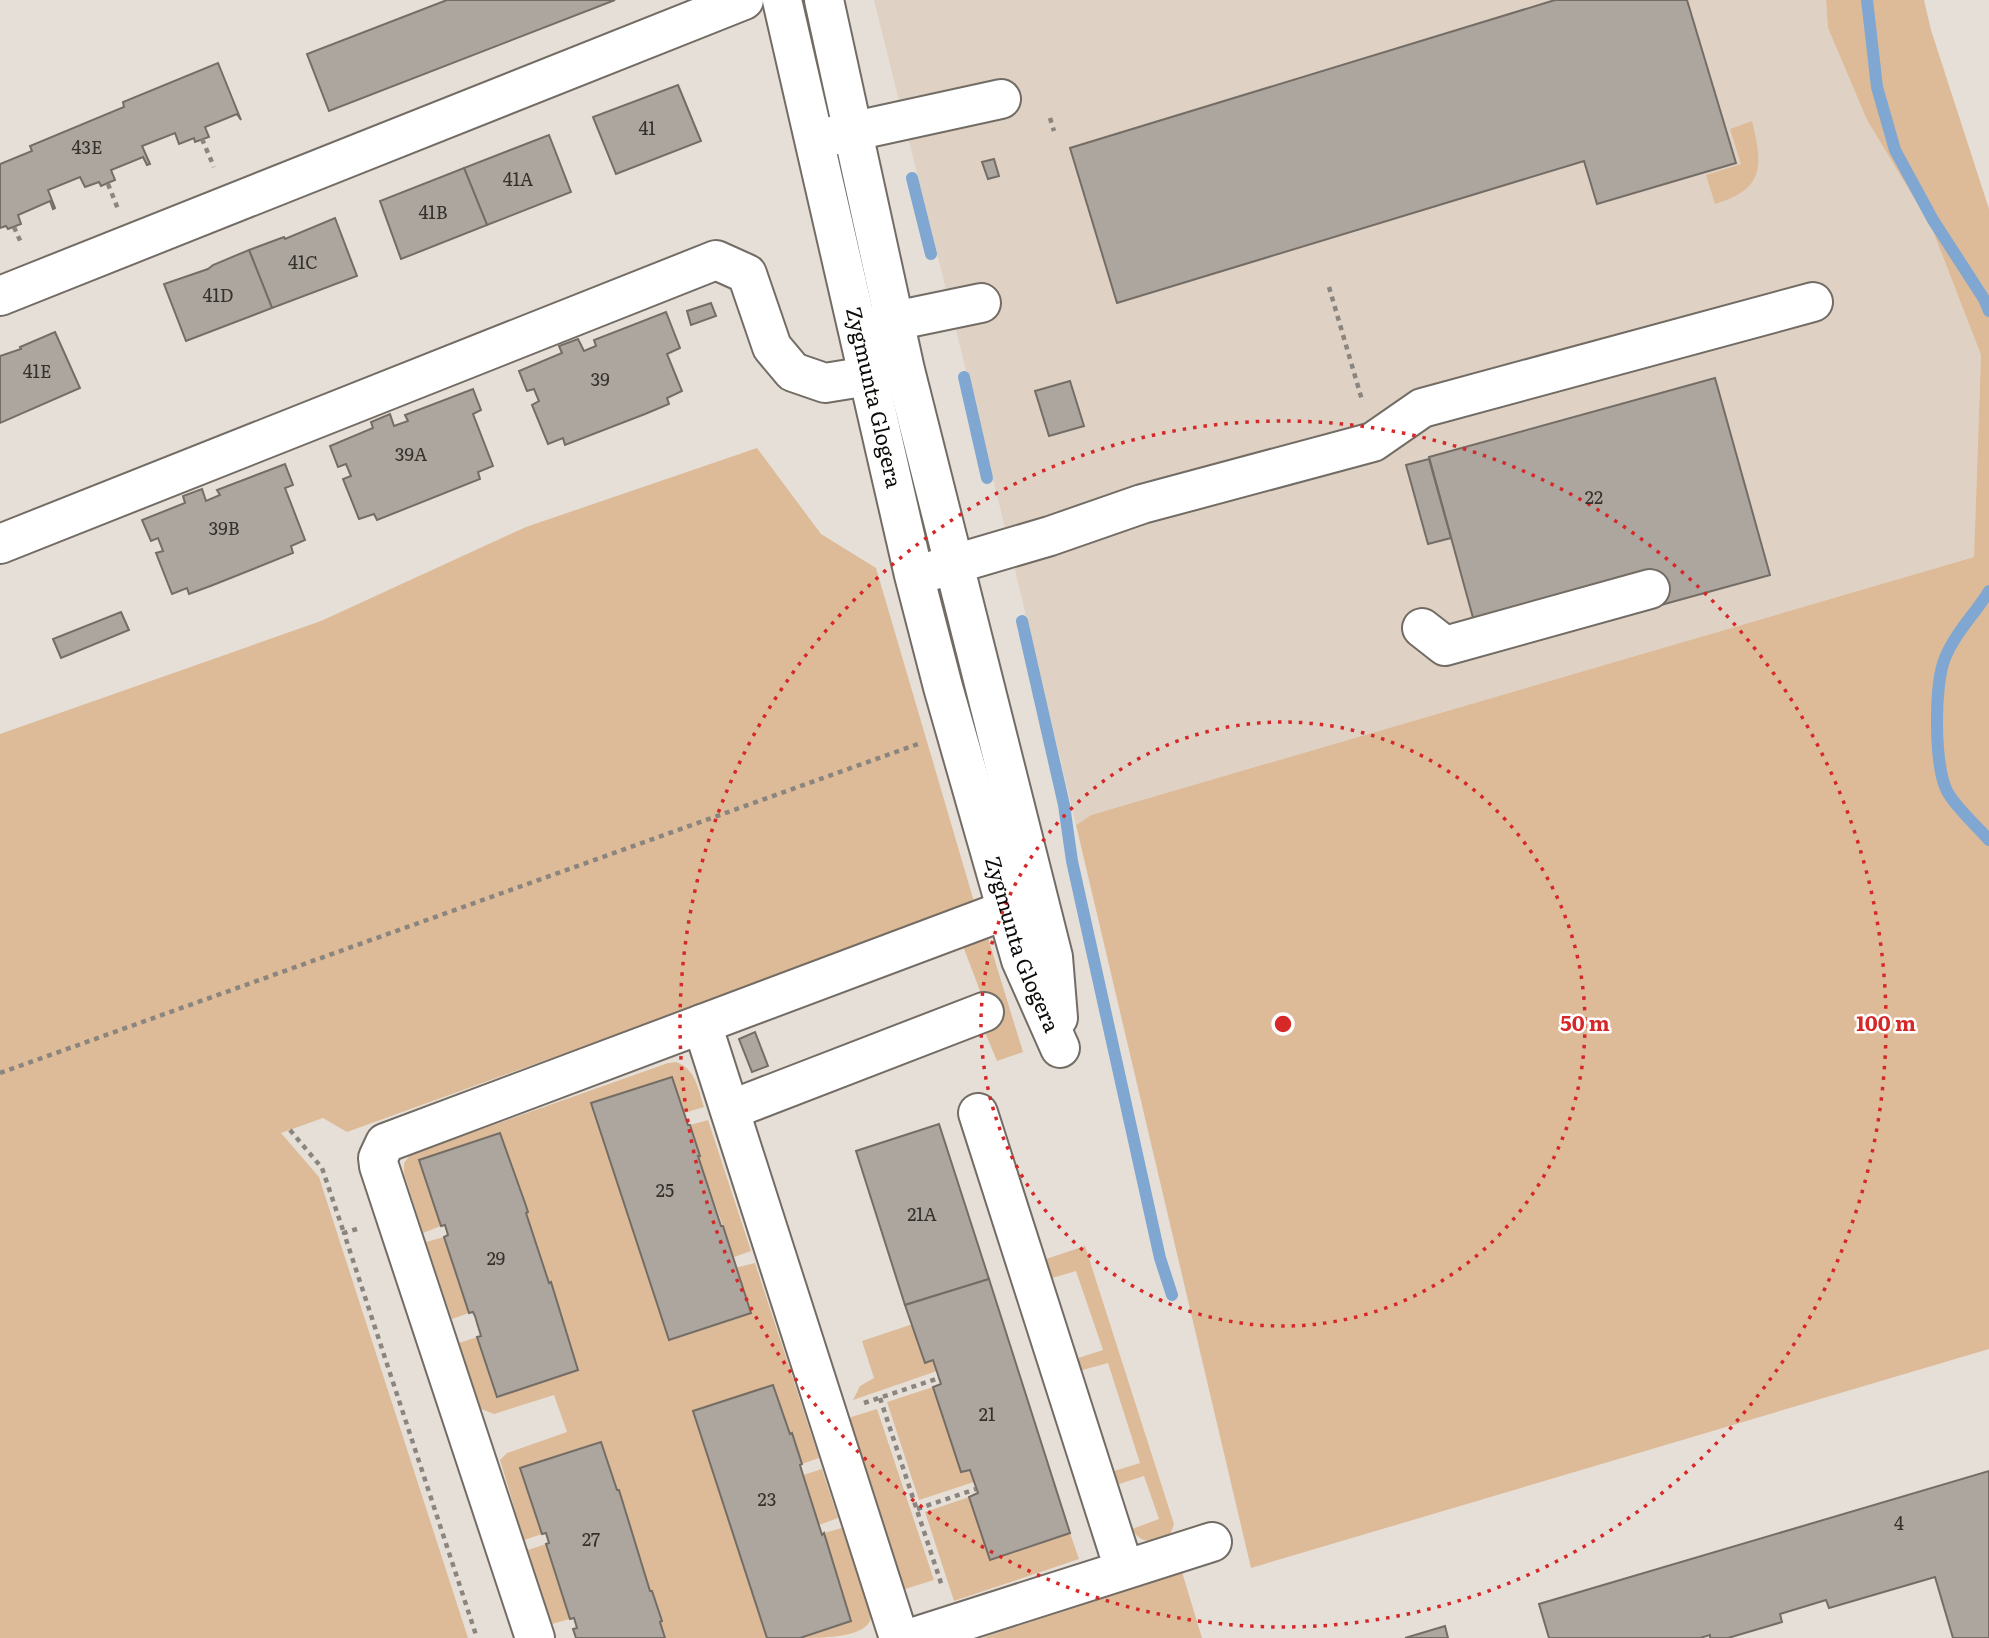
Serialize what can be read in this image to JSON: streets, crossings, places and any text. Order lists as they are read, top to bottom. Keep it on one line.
{"streets":{"street":["Zygmunta Glogera"]},"house_numbers":["41","43E","41A","41B","41C","41D","41E","39","39A","22","39B","25","21A","29","21","23","4","27"],"rings":["50 m","100 m"]}
